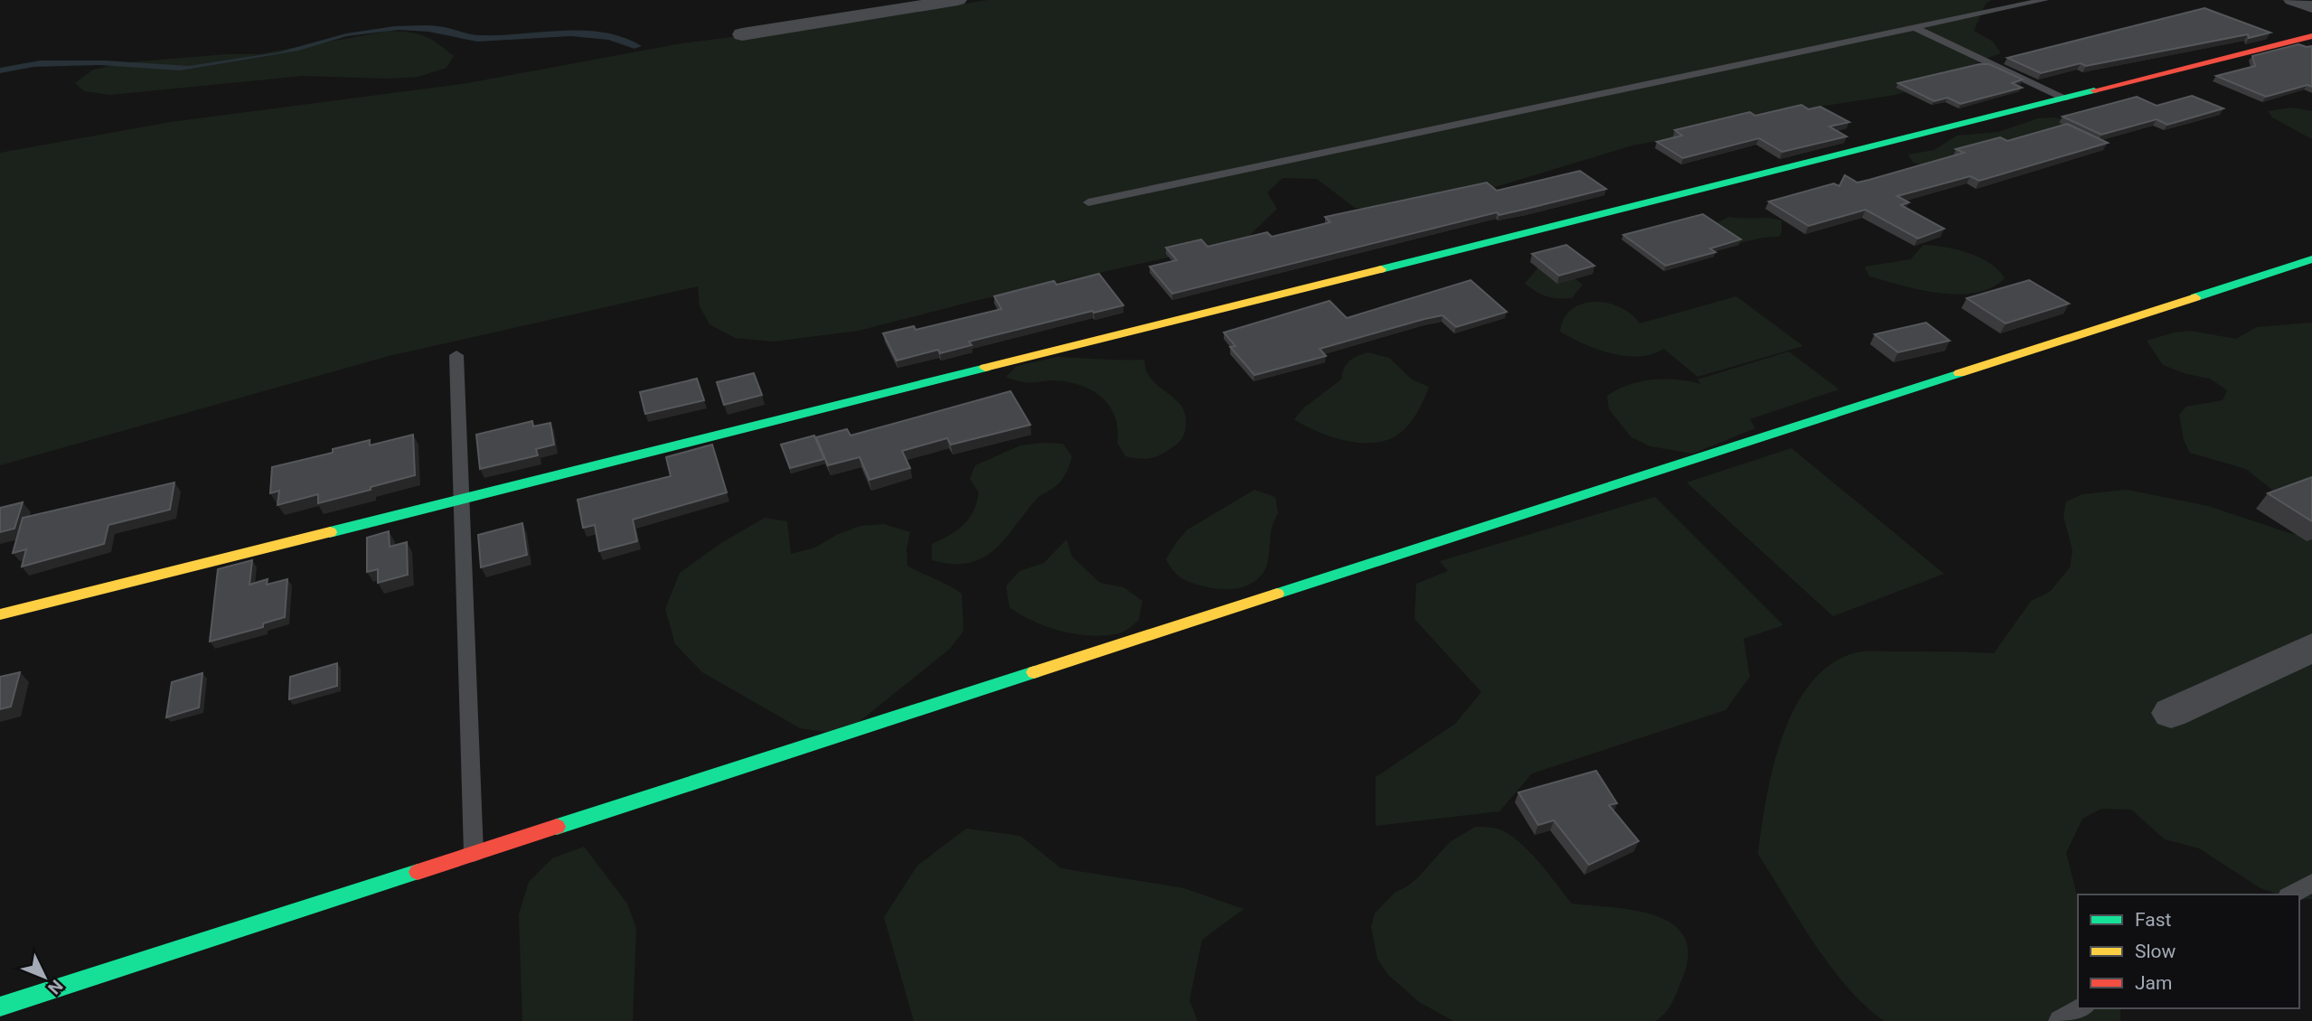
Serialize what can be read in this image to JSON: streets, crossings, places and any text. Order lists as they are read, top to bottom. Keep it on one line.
{"legend":["Fast","Slow","Jam"],"north":"bottom right"}
